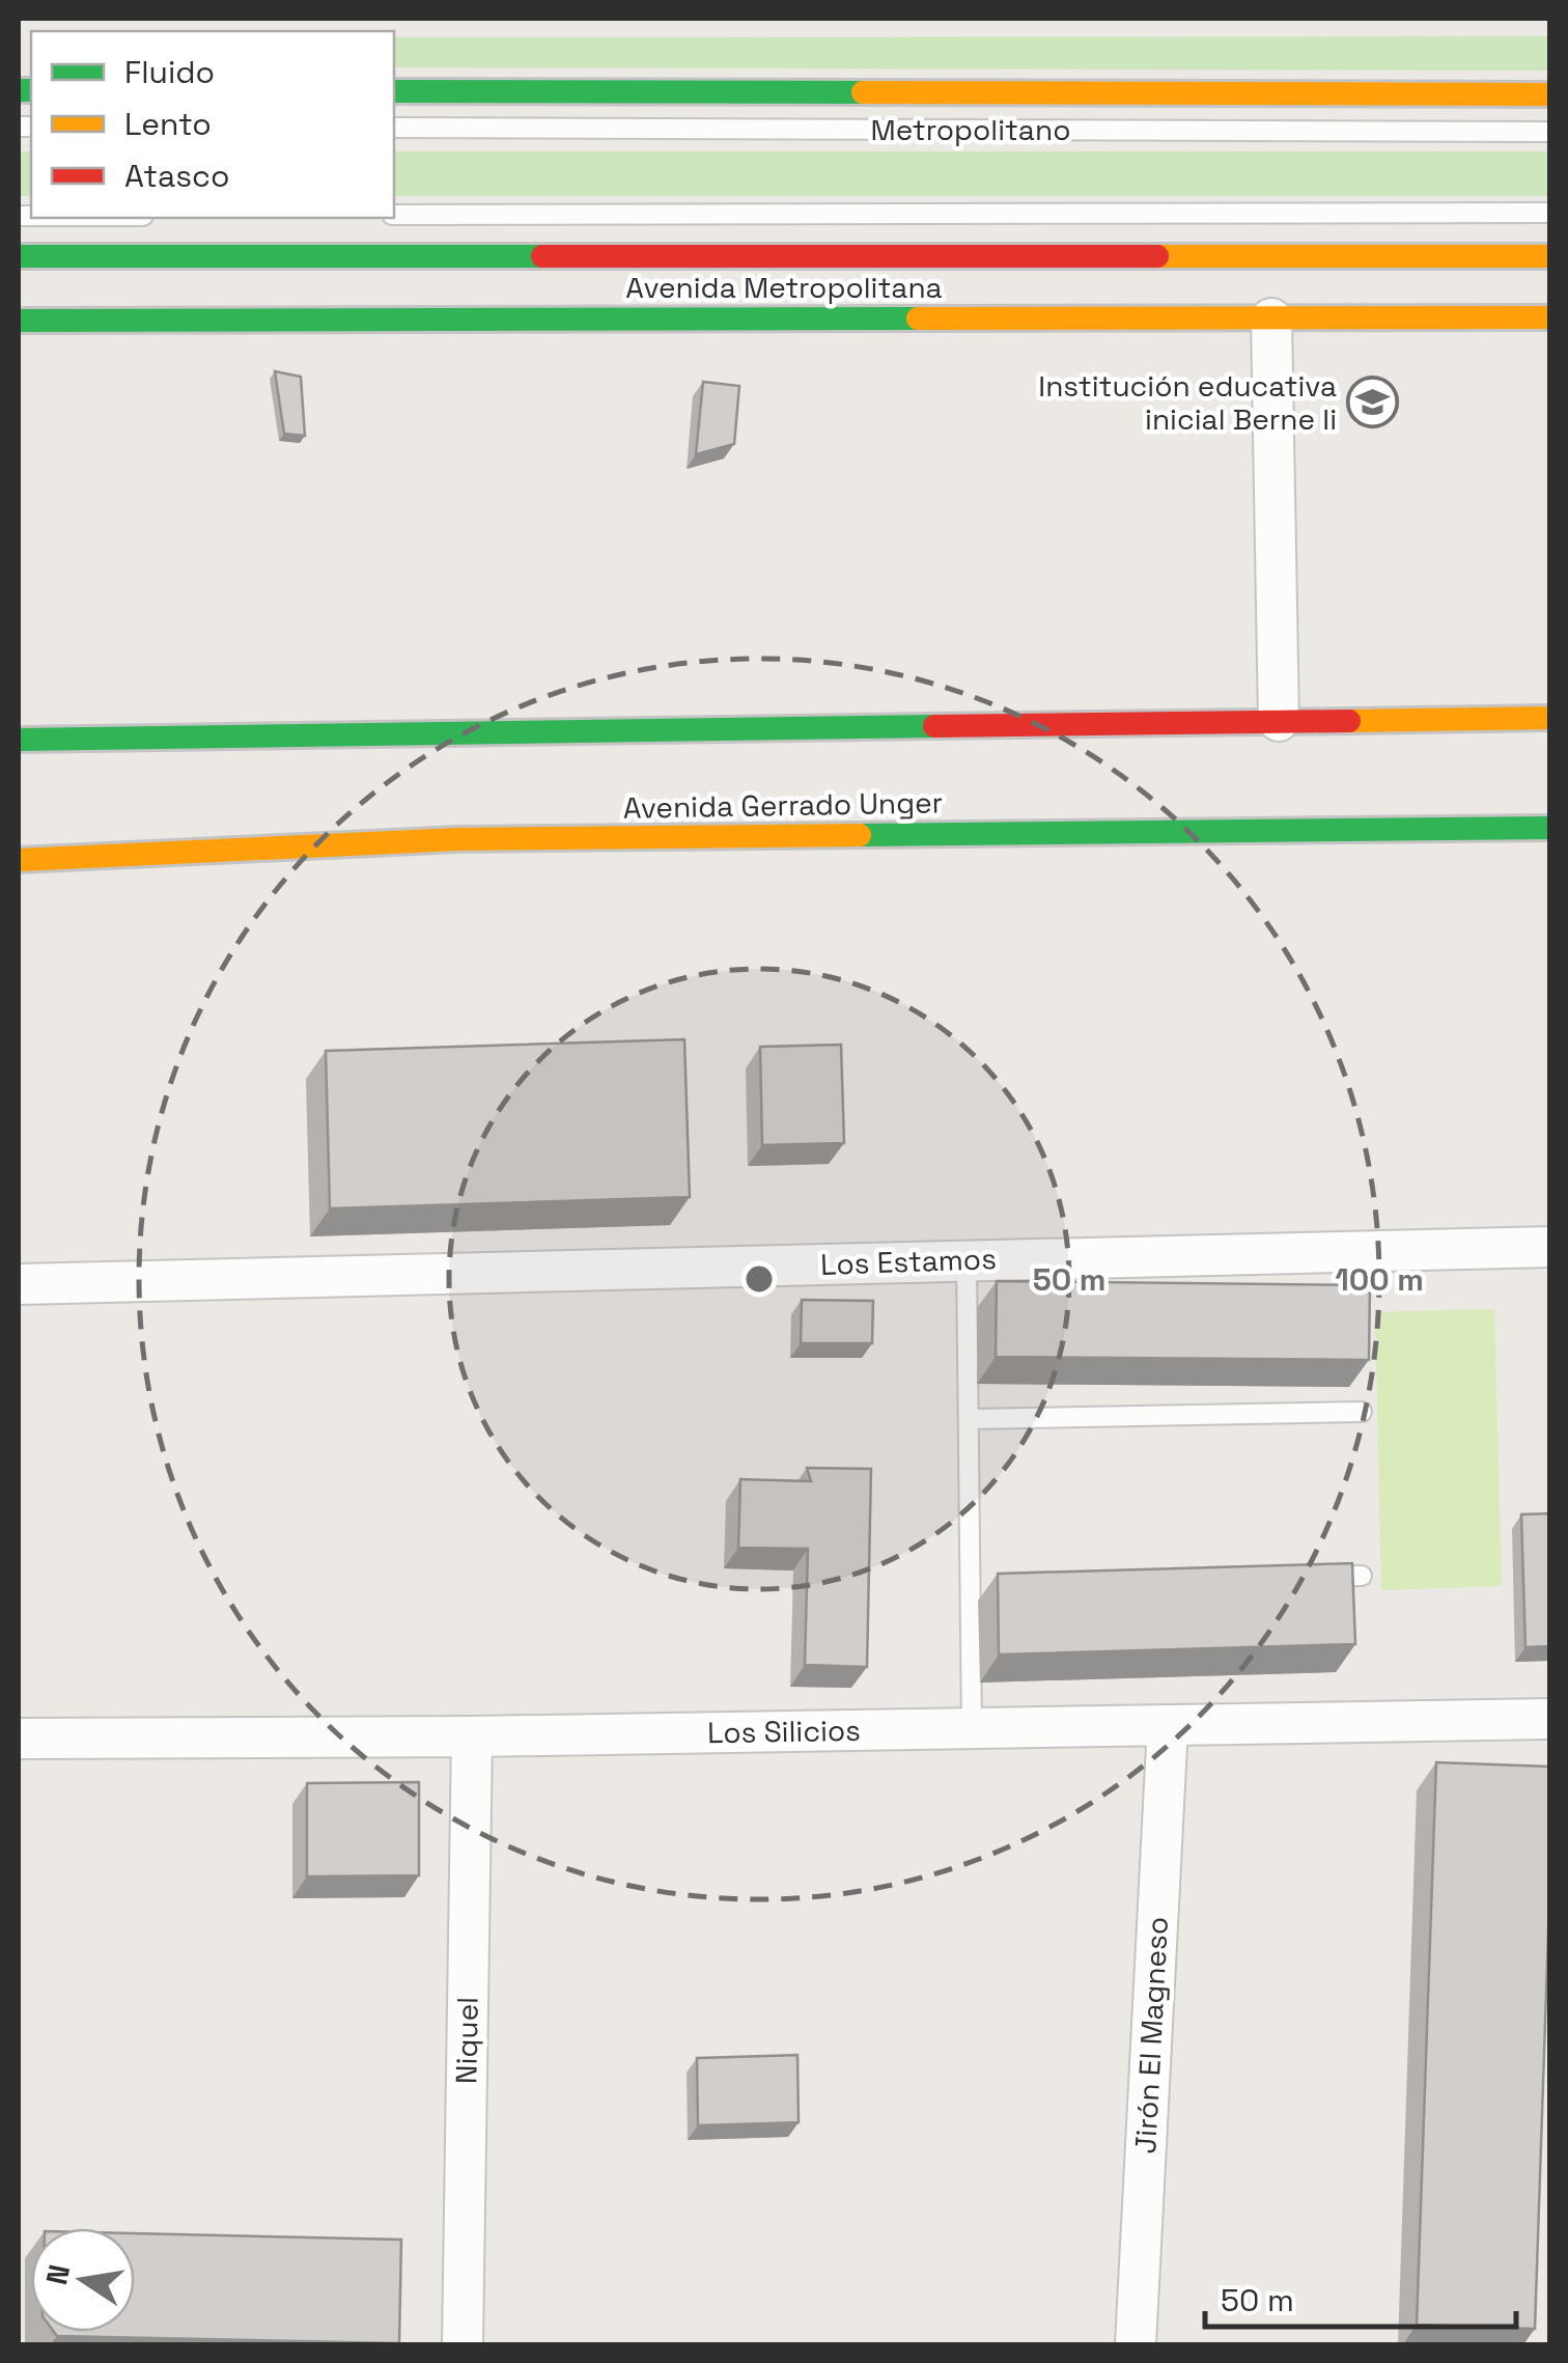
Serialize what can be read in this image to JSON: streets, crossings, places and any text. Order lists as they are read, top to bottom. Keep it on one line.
{"streets":{"main road":["Avenida Metropolitana","Avenida Gerrado Unger"],"street":["Los Estamos","Los Silicios","Jirón El Magneso","Niquel"],"lane":["Metropolitano"]},"crossings":[["Los Silicios","Jirón El Magneso"],["Los Silicios","Niquel"]],"places":{"school or university":["Institución educativa inicial Berne Ii"]},"legend":["Fluido","Lento","Atasco"],"scale_bar":"50 m","north":"left","rings":["50 m","100 m"]}
